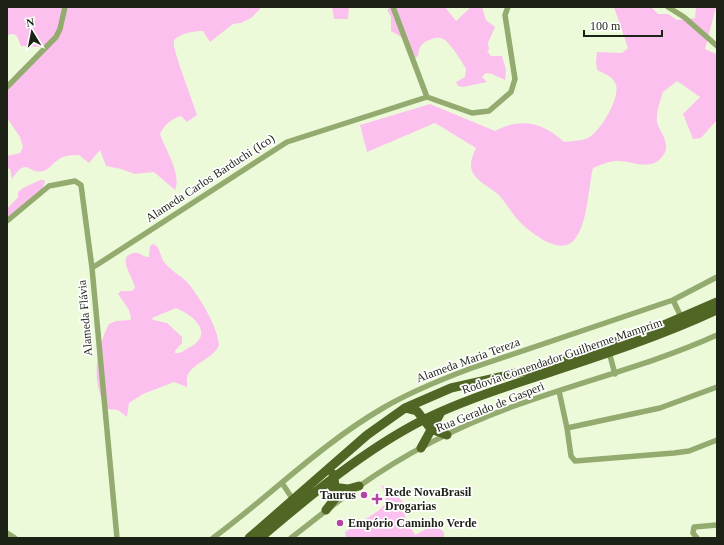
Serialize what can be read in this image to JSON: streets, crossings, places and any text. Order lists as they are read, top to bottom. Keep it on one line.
{"streets":{"main road":["Rodovia Comendador Guilherme Mamprim"],"street":["Alameda Carlos Barduchi (Ico)","Alameda Flávia","Alameda Maria Tereza","Rua Geraldo de Gasperi"]},"crossings":[["Alameda Carlos Barduchi (Ico)","Alameda Flávia"]],"places":{"other":["Taurus","Empório Caminho Verde"],"health":["Rede NovaBrasil Drogarias"]},"scale_bar":"100 m","north":"top"}
